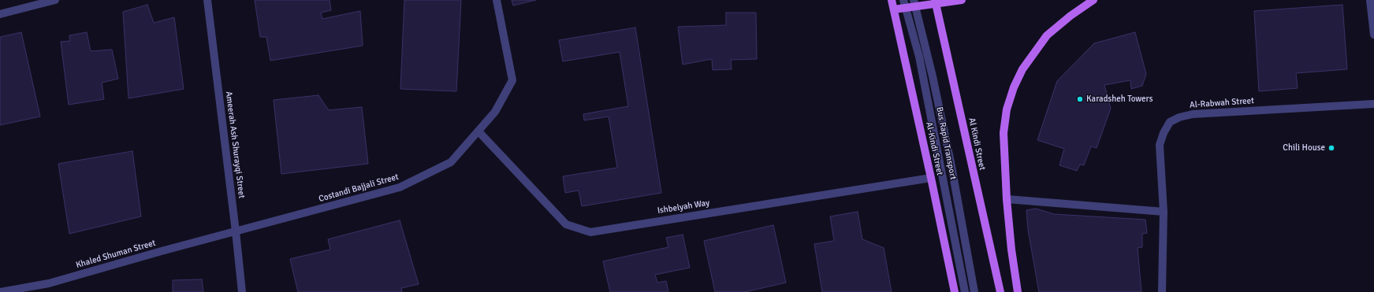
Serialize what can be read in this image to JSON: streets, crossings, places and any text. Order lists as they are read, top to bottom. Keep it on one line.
{"streets":{"main road":["Al Kindi Street","Al-Kindi Street"],"street":["Al-Rabwah Street","Bus Rapid Transport","Ameerah Ash Shurayqi Street","Costandi Bajjali Street","Ishbelyah Way","Khaled Shuman Street"]},"crossings":[["Ameerah Ash Shurayqi Street","Costandi Bajjali Street"],["Ameerah Ash Shurayqi Street","Khaled Shuman Street"],["Al-Kindi Street","Ishbelyah Way"],["Costandi Bajjali Street","Ishbelyah Way"],["Costandi Bajjali Street","Khaled Shuman Street"]],"places":["Karadsheh Towers","Chili House"]}
